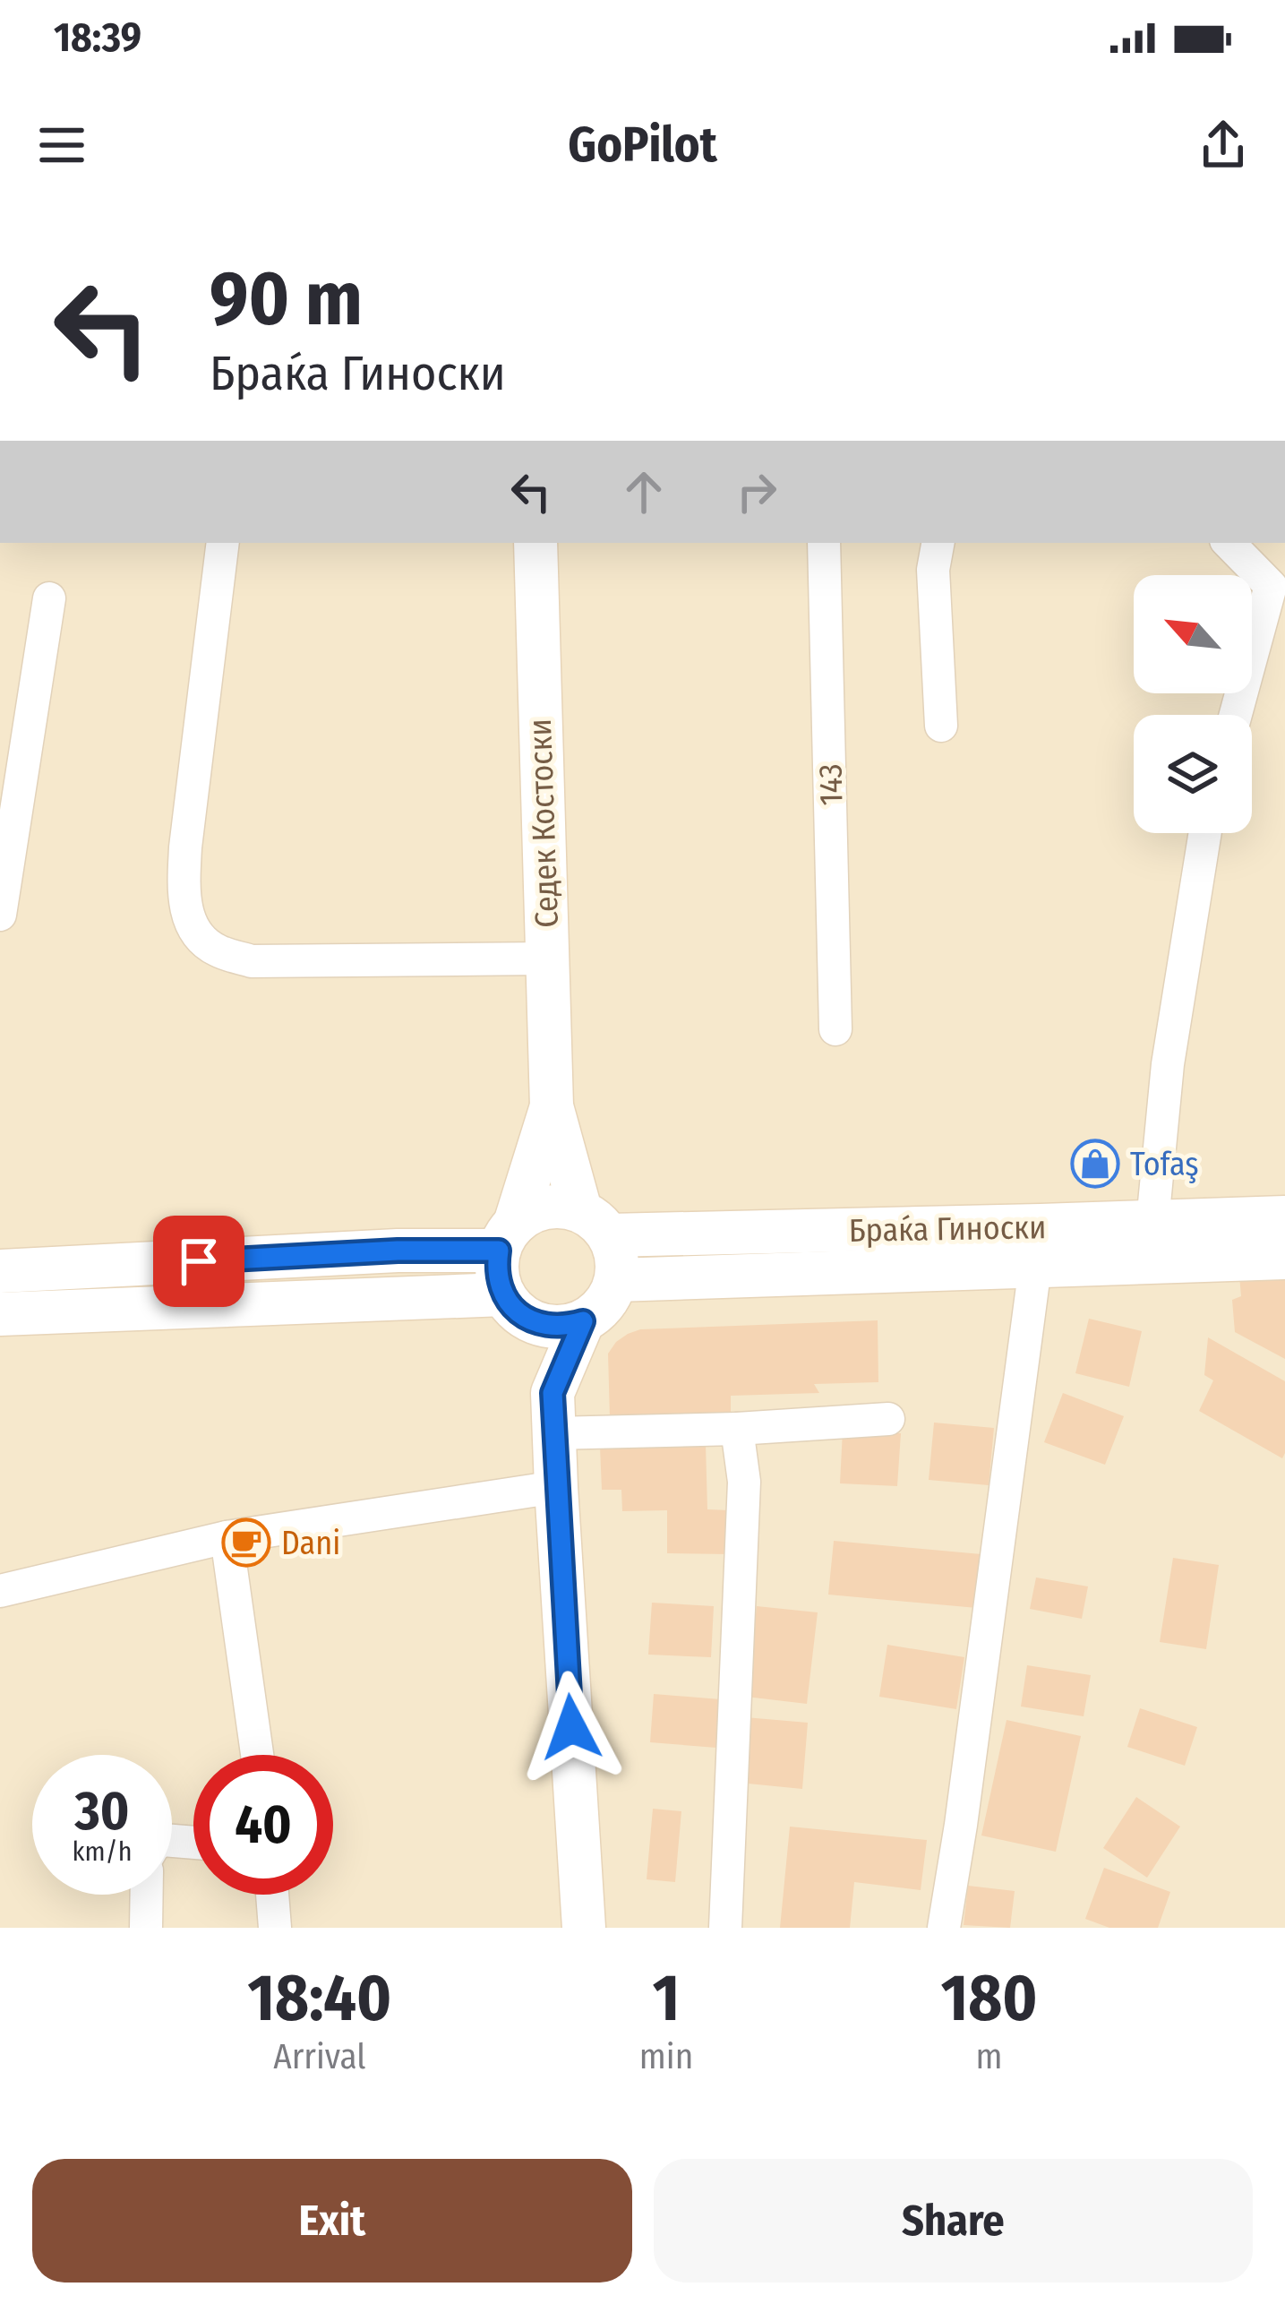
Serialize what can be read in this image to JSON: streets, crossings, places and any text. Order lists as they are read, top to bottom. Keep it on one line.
{"streets":{"main road":["Седек Костоски","Браќа Гиноски"],"street":["143"]},"places":{"shop":["Tofaş"],"cafe":["Dani"]},"north":"top left","page":{"status":"18:39","header":"GoPilot","turn":["90 m","Браќа Гиноски"],"speed":"30 km/h","limit":"40","eta":["18:40","Arrival","1","min","180","m"],"buttons":["Exit","Share"]}}
